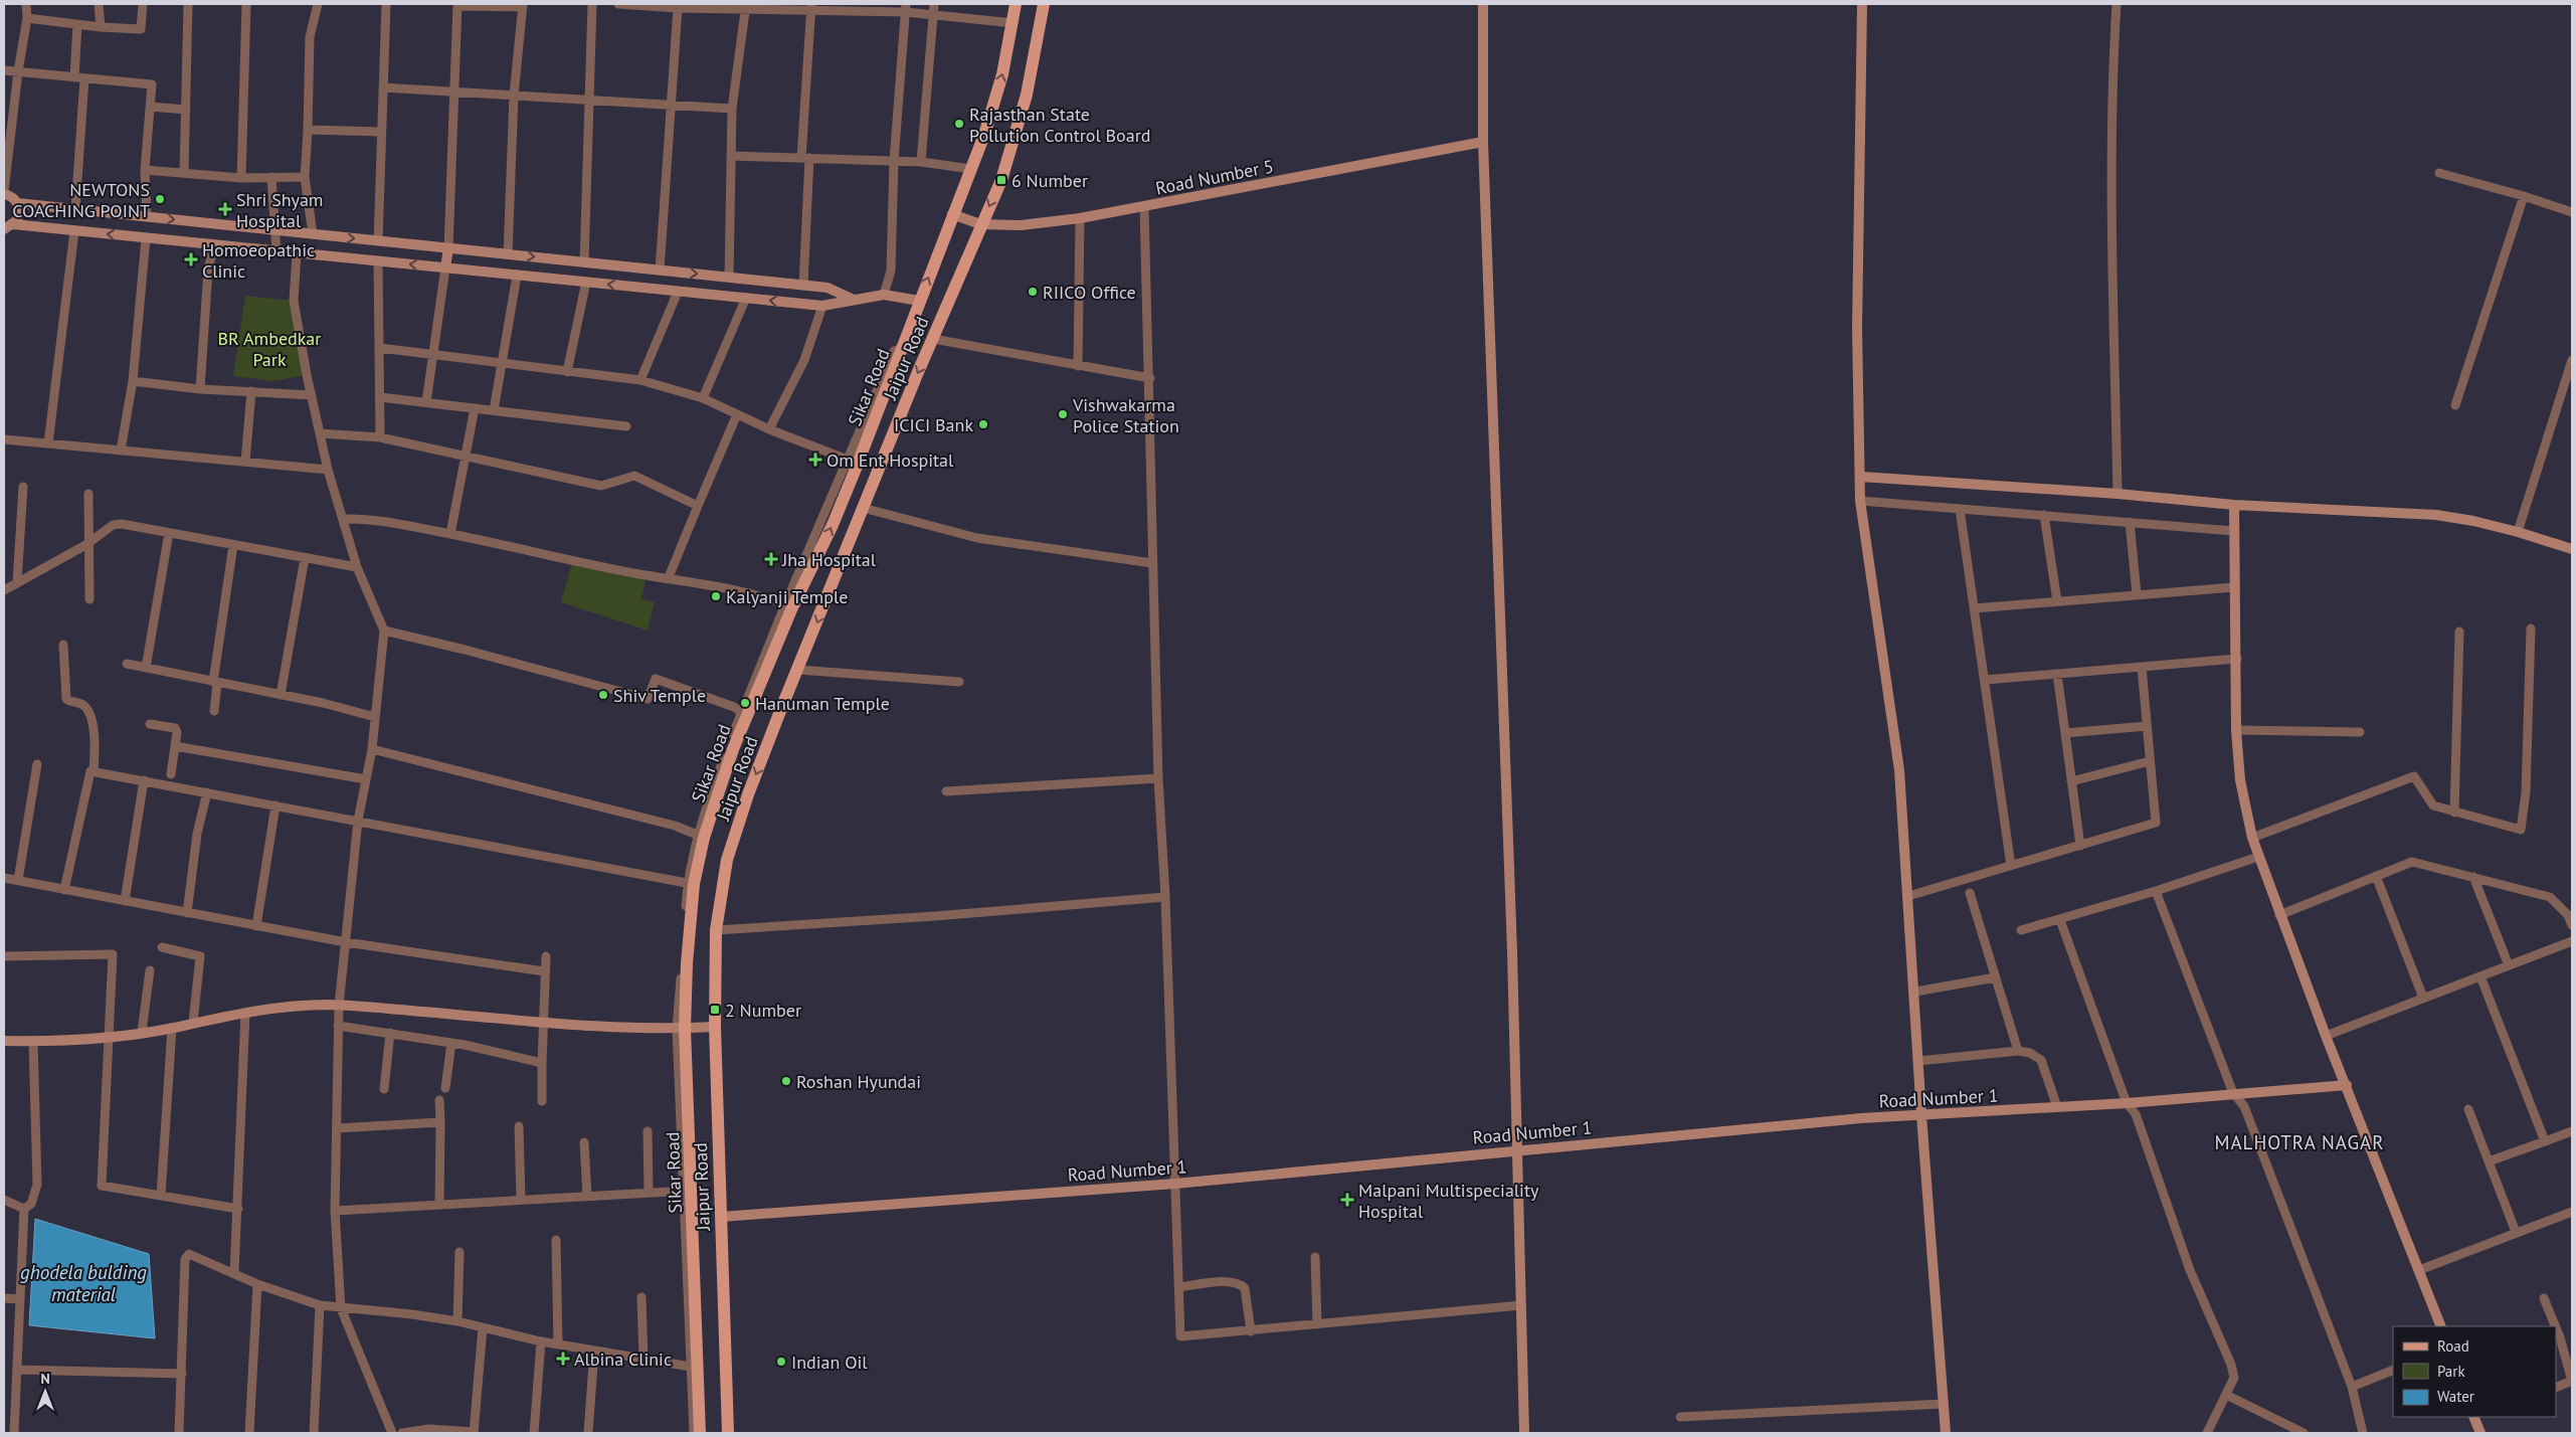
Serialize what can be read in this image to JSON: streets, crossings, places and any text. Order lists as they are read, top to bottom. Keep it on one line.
{"streets":{"main road":["Jaipur Road","Sikar Road"],"street":["Road Number 5","Road Number 1"]},"crossings":[["Road Number 5","Jaipur Road"],["Road Number 5","Sikar Road"],["Jaipur Road","Road Number 1"]],"one_way":["Jaipur Road"],"districts":["MALHOTRA NAGAR"],"water":["ghodela bulding material"],"parks":["BR Ambedkar Park"],"places":{"other":["Rajasthan State Pollution Control Board","NEWTONS COACHING POINT","RIICO Office","Vishwakarma Police Station","ICICI Bank","Kalyanji Temple","Shiv Temple","Hanuman Temple","Roshan Hyundai","Indian Oil"],"transit":["6 Number","2 Number"],"health":["Shri Shyam Hospital","Homoeopathic Clinic","Om Ent Hospital","Jha Hospital","Malpani Multispeciality Hospital","Albina Clinic"]},"legend":["Road","Park","Water"],"north":"top"}
